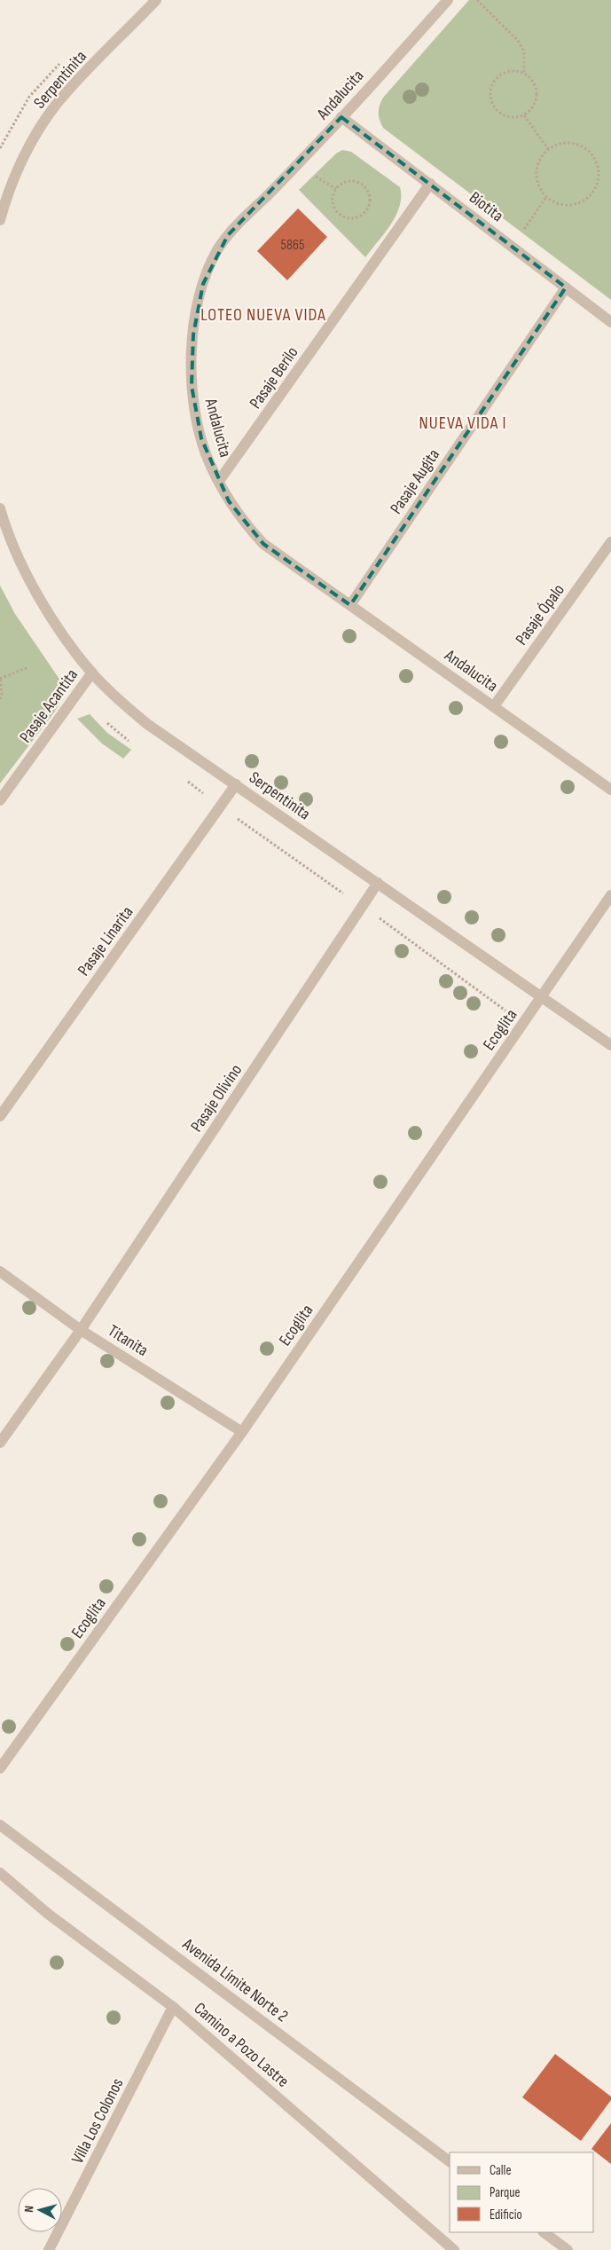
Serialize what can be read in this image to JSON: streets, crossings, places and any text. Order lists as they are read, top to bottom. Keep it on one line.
{"streets":{"street":["Serpentinita","Andalucita","Biotita","Pasaje Berilo","Pasaje Augita","Pasaje Ópalo","Pasaje Acantita","Pasaje Linarita","Ecoglita","Pasaje Olivino","Titanita","Avenida Límite Norte 2","Camino a Pozo Lastre","Villa Los Colonos"]},"crossings":[["Serpentinita","Pasaje Acantita"],["Serpentinita","Pasaje Linarita"],["Serpentinita","Ecoglita"],["Serpentinita","Pasaje Olivino"],["Andalucita","Biotita"],["Andalucita","Pasaje Berilo"],["Andalucita","Pasaje Augita"],["Andalucita","Pasaje Ópalo"],["Biotita","Pasaje Berilo"],["Biotita","Pasaje Augita"],["Ecoglita","Titanita"],["Pasaje Olivino","Titanita"],["Camino a Pozo Lastre","Villa Los Colonos"]],"districts":["LOTEO NUEVA VIDA","NUEVA VIDA I"],"house_numbers":["5865"],"legend":["Calle","Parque","Edificio"],"north":"left"}
